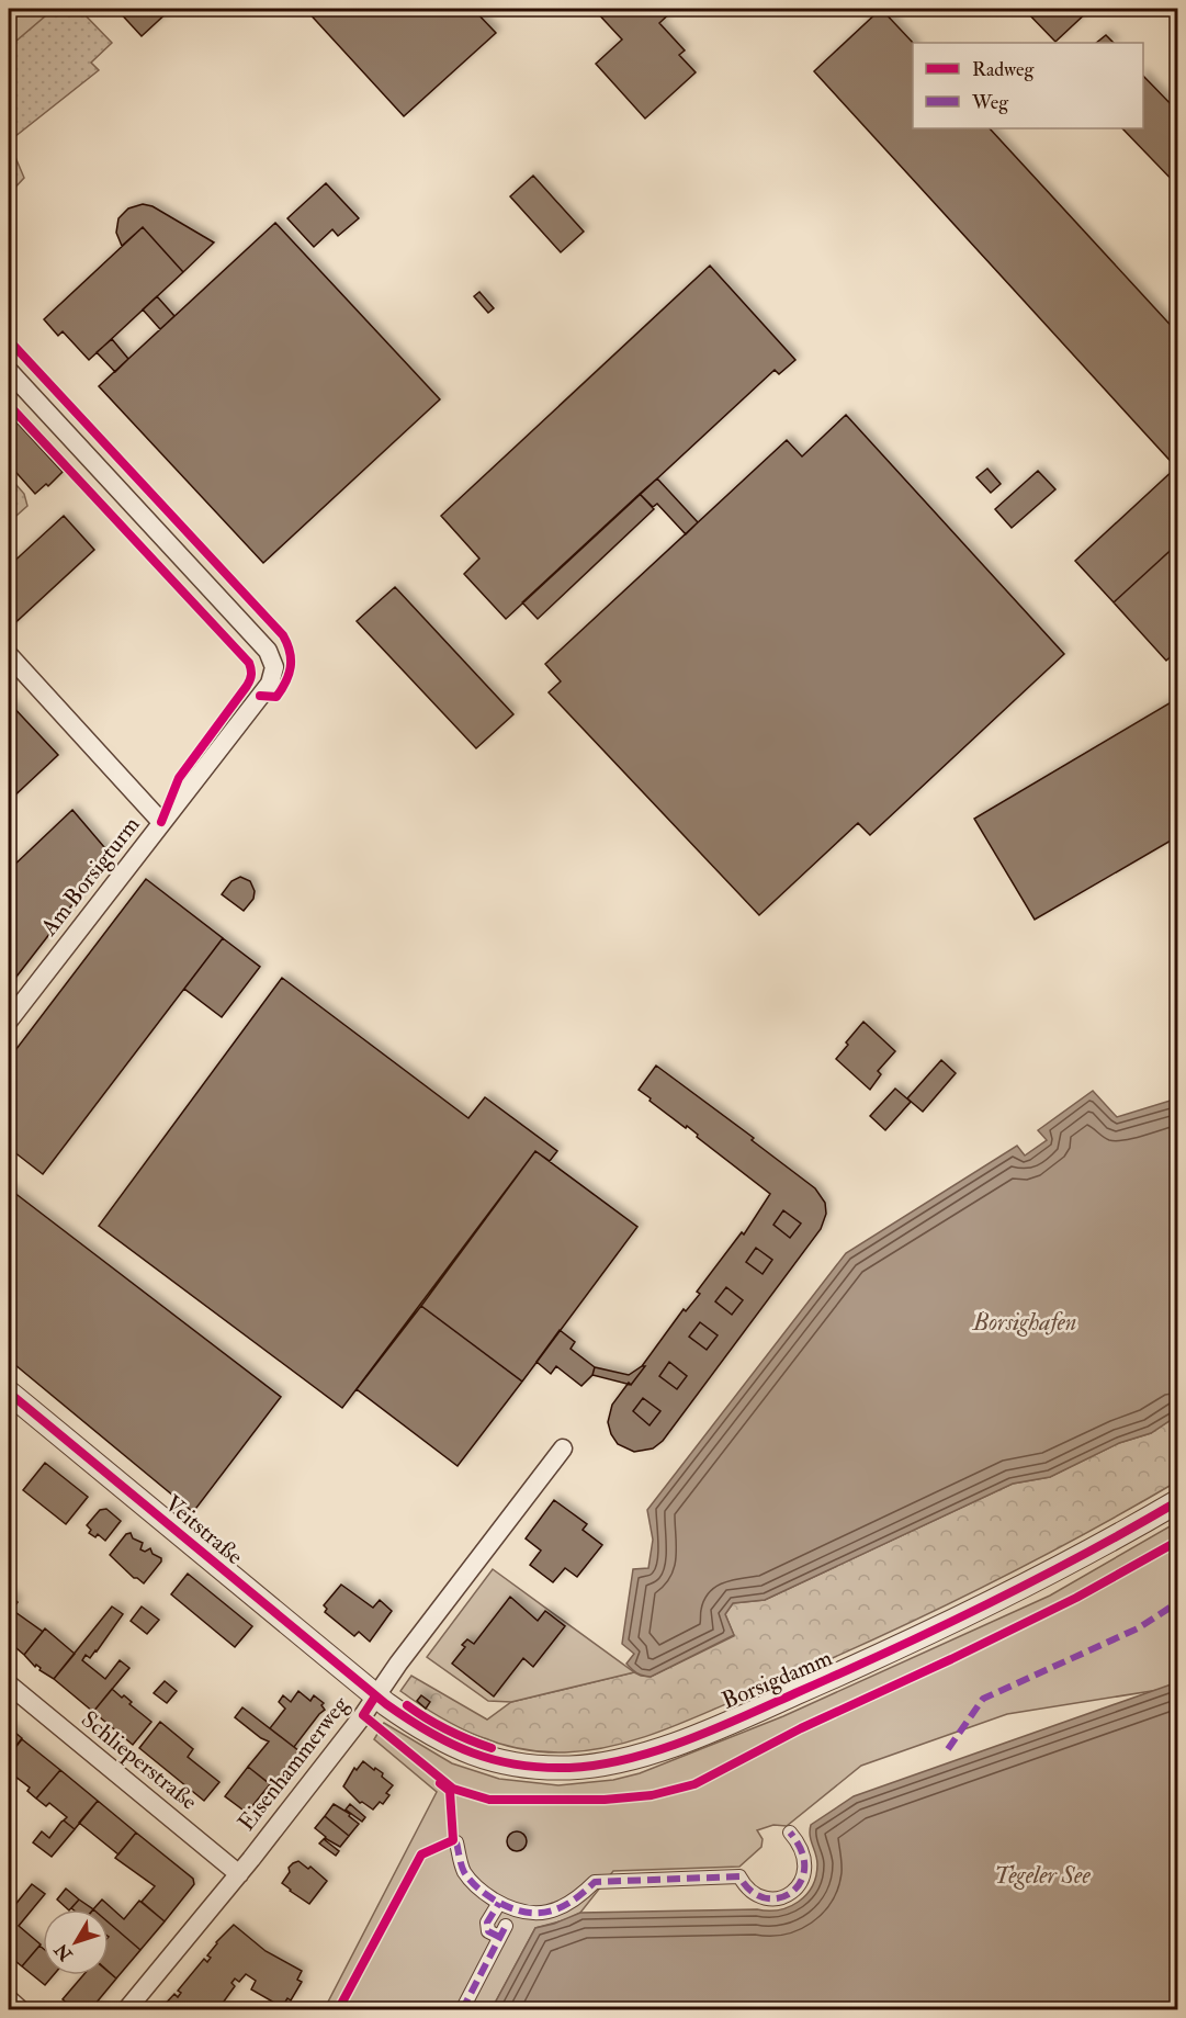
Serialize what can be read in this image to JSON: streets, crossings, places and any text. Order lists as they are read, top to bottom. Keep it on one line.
{"streets":{"street":["Am Borsigturm","Veitstraße","Borsigdamm","Schlieperstraße","Eisenhammerweg"]},"crossings":[["Veitstraße","Borsigdamm"],["Veitstraße","Eisenhammerweg"],["Borsigdamm","Eisenhammerweg"],["Schlieperstraße","Eisenhammerweg"]],"water":["Borsighafen","Tegeler See"],"legend":["Radweg","Weg"],"north":"bottom left"}
